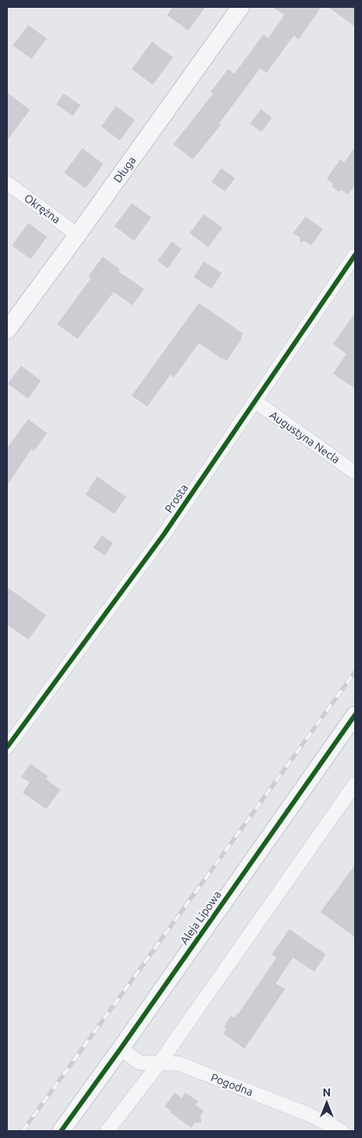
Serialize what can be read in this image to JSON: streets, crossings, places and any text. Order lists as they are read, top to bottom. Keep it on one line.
{"streets":{"street":["Długa","Okrężna","Augustyna Necla","Prosta","Aleja Lipowa","Pogodna"]},"crossings":[["Długa","Okrężna"],["Augustyna Necla","Prosta"],["Aleja Lipowa","Pogodna"]],"north":"top"}
